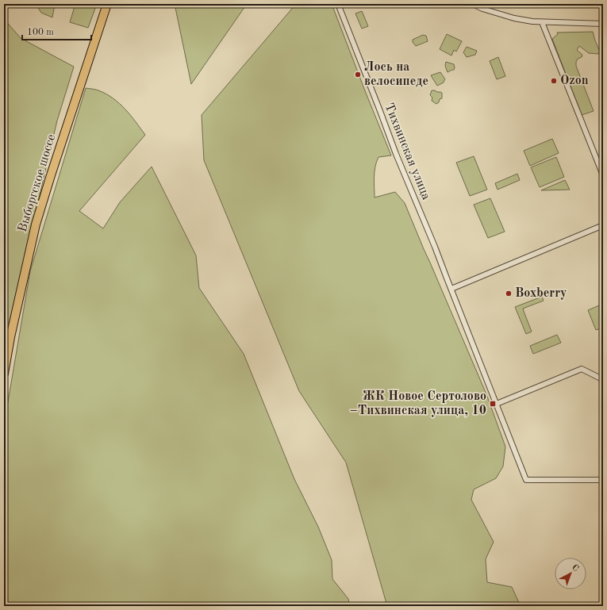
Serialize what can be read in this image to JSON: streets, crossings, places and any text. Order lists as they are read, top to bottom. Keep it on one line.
{"streets":{"main road":["Выборгское шоссе"],"street":["Тихвинская улица"]},"places":{"other":["Лось на велосипеде","Ozon","Boxberry"],"transit":["ЖК Новое Сертолово –Тихвинская улица, 10"]},"scale_bar":"100 m","north":"top right"}
